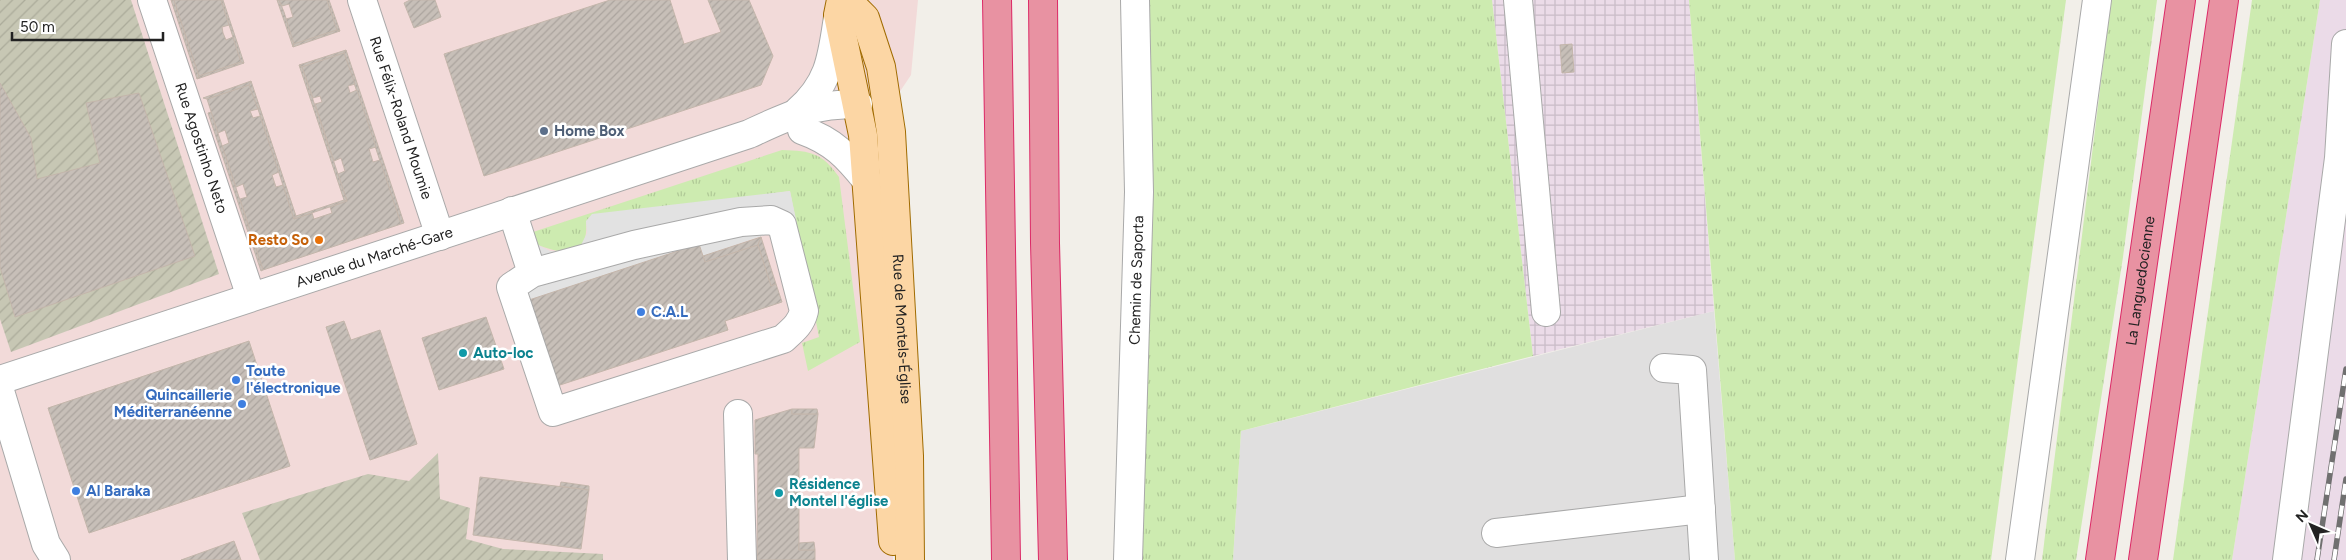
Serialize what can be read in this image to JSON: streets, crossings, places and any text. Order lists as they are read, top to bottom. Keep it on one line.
{"streets":{"highway":["La Languedocienne"],"main road":["Rue de Montels-Église"],"street":["Rue Félix-Roland Moumie","Rue Agostinho Neto","Avenue du Marché-Gare","Chemin de Saporta"]},"crossings":[["Rue Félix-Roland Moumie","Avenue du Marché-Gare"],["Rue Agostinho Neto","Avenue du Marché-Gare"],["Avenue du Marché-Gare","Rue de Montels-Église"]],"places":["Home Box","Resto So","C.A.L","Auto-loc","Toute l'électronique","Quincaillerie Méditerranéenne","Al Baraka","Résidence Montel l'église"],"scale_bar":"50 m","north":"top left"}
